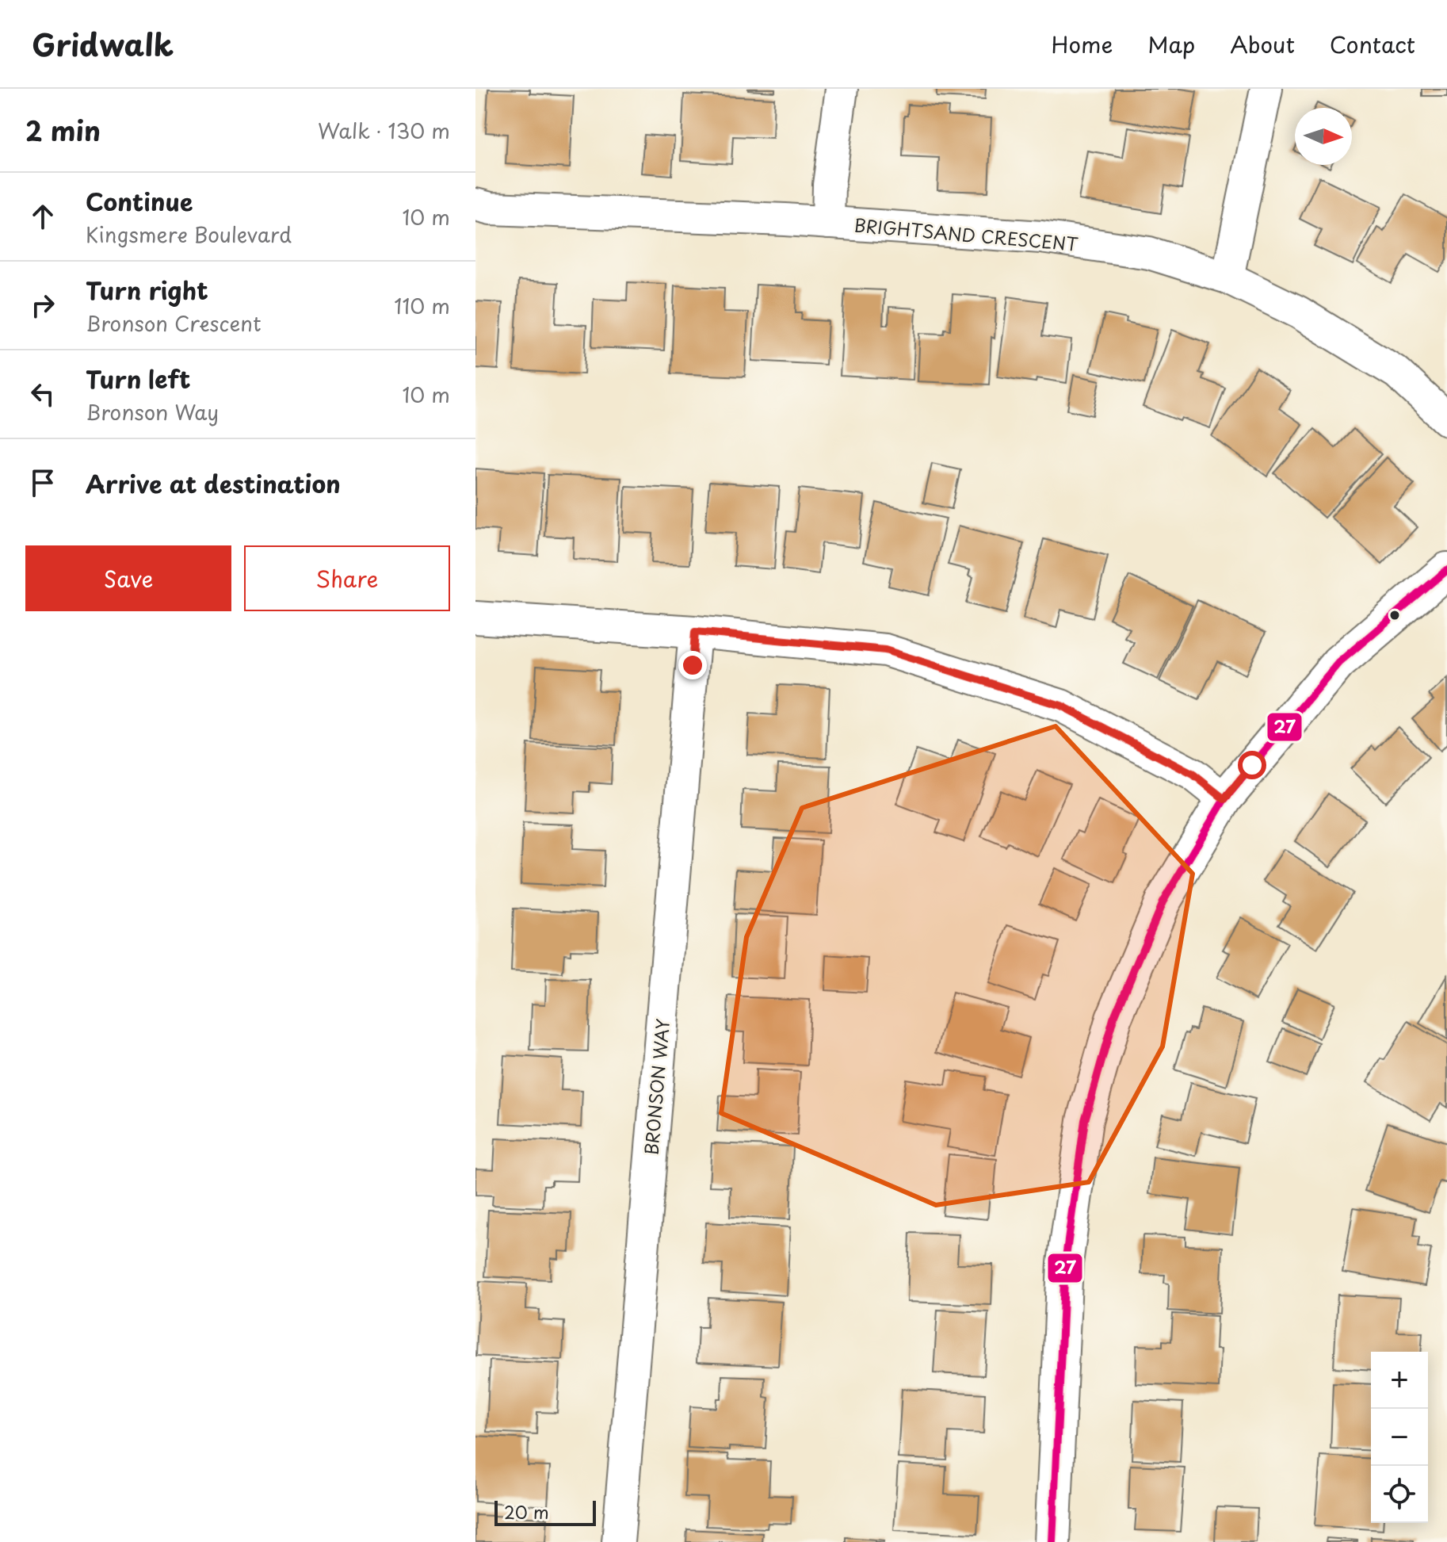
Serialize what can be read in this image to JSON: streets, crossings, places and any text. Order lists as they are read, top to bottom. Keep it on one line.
{"streets":{"street":["BRIGHTSAND CRESCENT","BRONSON WAY"]},"lines":["transit line 27"],"scale_bar":"20 m","north":"right","page":{"header":"Gridwalk","nav":["Home","Map","About","Contact"],"heading":["2 min","Walk · 130 m"],"list":[["Continue","Kingsmere Boulevard","10 m"],["Turn right","Bronson Crescent","110 m"],["Turn left","Bronson Way","10 m"],"Arrive at destination"],"buttons":["Save","Share"],"map_buttons":["+","−"],"scale":"20 m"}}
